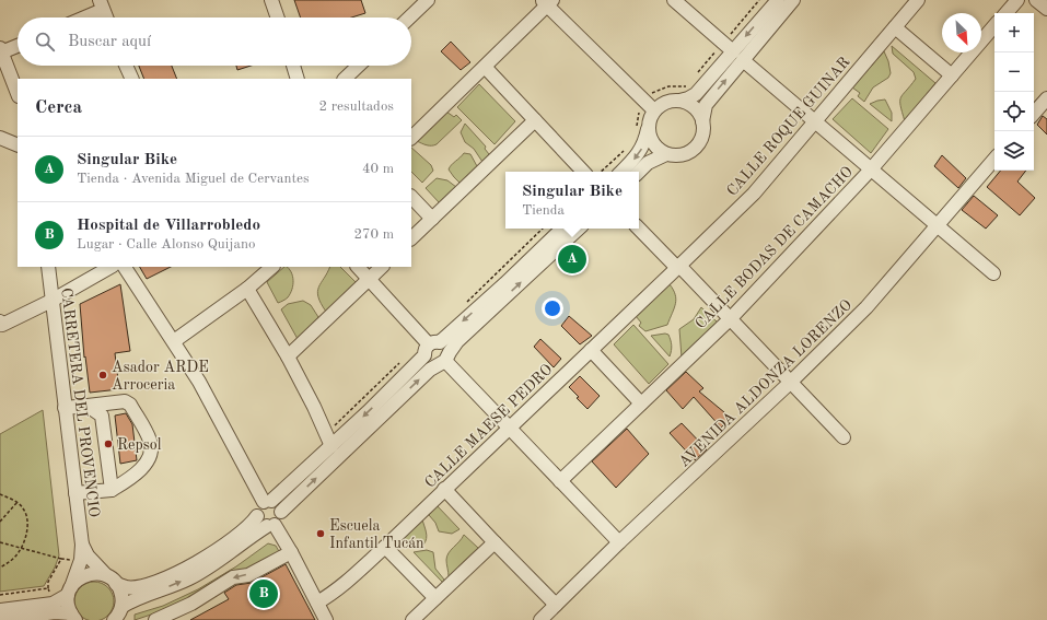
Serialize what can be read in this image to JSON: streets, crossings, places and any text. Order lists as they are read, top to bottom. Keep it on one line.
{"streets":{"street":["CALLE ROQUE GUINAR","CALLE BODAS DE CAMACHO","AVENIDA ALDONZA LORENZO","CARRETERA DEL PROVENCIO","CALLE MAESE PEDRO"]},"crossings":[["CALLE ROQUE GUINAR","CALLE MAESE PEDRO"]],"places":["Asador ARDE Arroceria","Repsol","Escuela Infantil Tucán"],"north":"bottom right","page":{"map_buttons":["+","−"],"search":"Buscar aquí","heading":["Cerca","2 resultados"],"list":[{"mark":"A","name":"Singular Bike","note":"Tienda · Avenida Miguel de Cervantes","value":"40 m"},{"mark":"B","name":"Hospital de Villarrobledo","note":"Lugar · Calle Alonso Quijano","value":"270 m"}],"popup":["Singular Bike","Tienda"],"pins":["A","B"]}}
